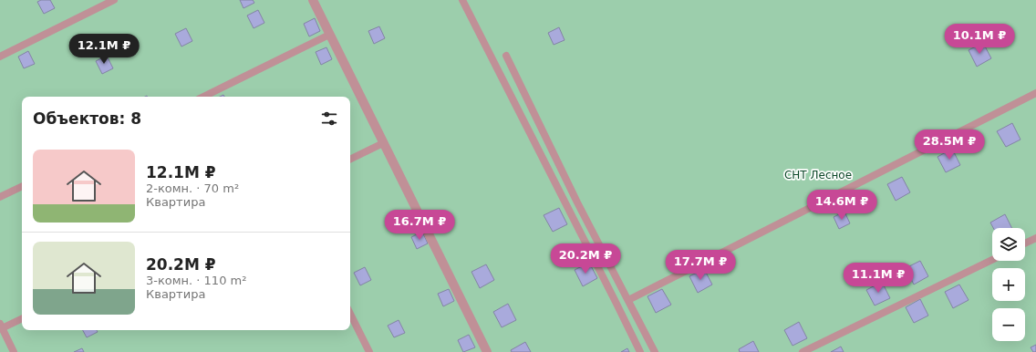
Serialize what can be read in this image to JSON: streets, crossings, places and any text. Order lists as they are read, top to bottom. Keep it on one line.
{"parks":["СНТ Лесное"],"page":{"price":["10.1M ₽","12.1M ₽","28.5M ₽","14.6M ₽","16.7M ₽","20.2M ₽","17.7M ₽","11.1M ₽"],"heading":"Объектов: 8","list":[{"name":"12.1M ₽","note":"2-комн. · 70 m² · Квартира"},{"name":"20.2M ₽","note":"3-комн. · 110 m² · Квартира"}],"map_buttons":["+","−"]}}
